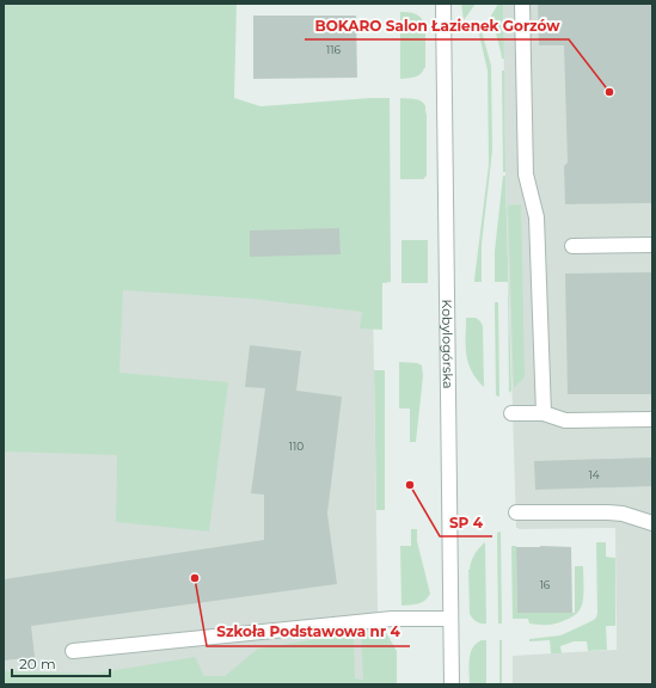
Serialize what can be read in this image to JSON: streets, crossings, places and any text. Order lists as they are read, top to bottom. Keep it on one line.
{"streets":{"street":["Kobylogórska"]},"places":["BOKARO Salon Łazienek Gorzów","SP 4","Szkoła Podstawowa nr 4"],"house_numbers":["116","110","14","16"],"scale_bar":"20 m"}
